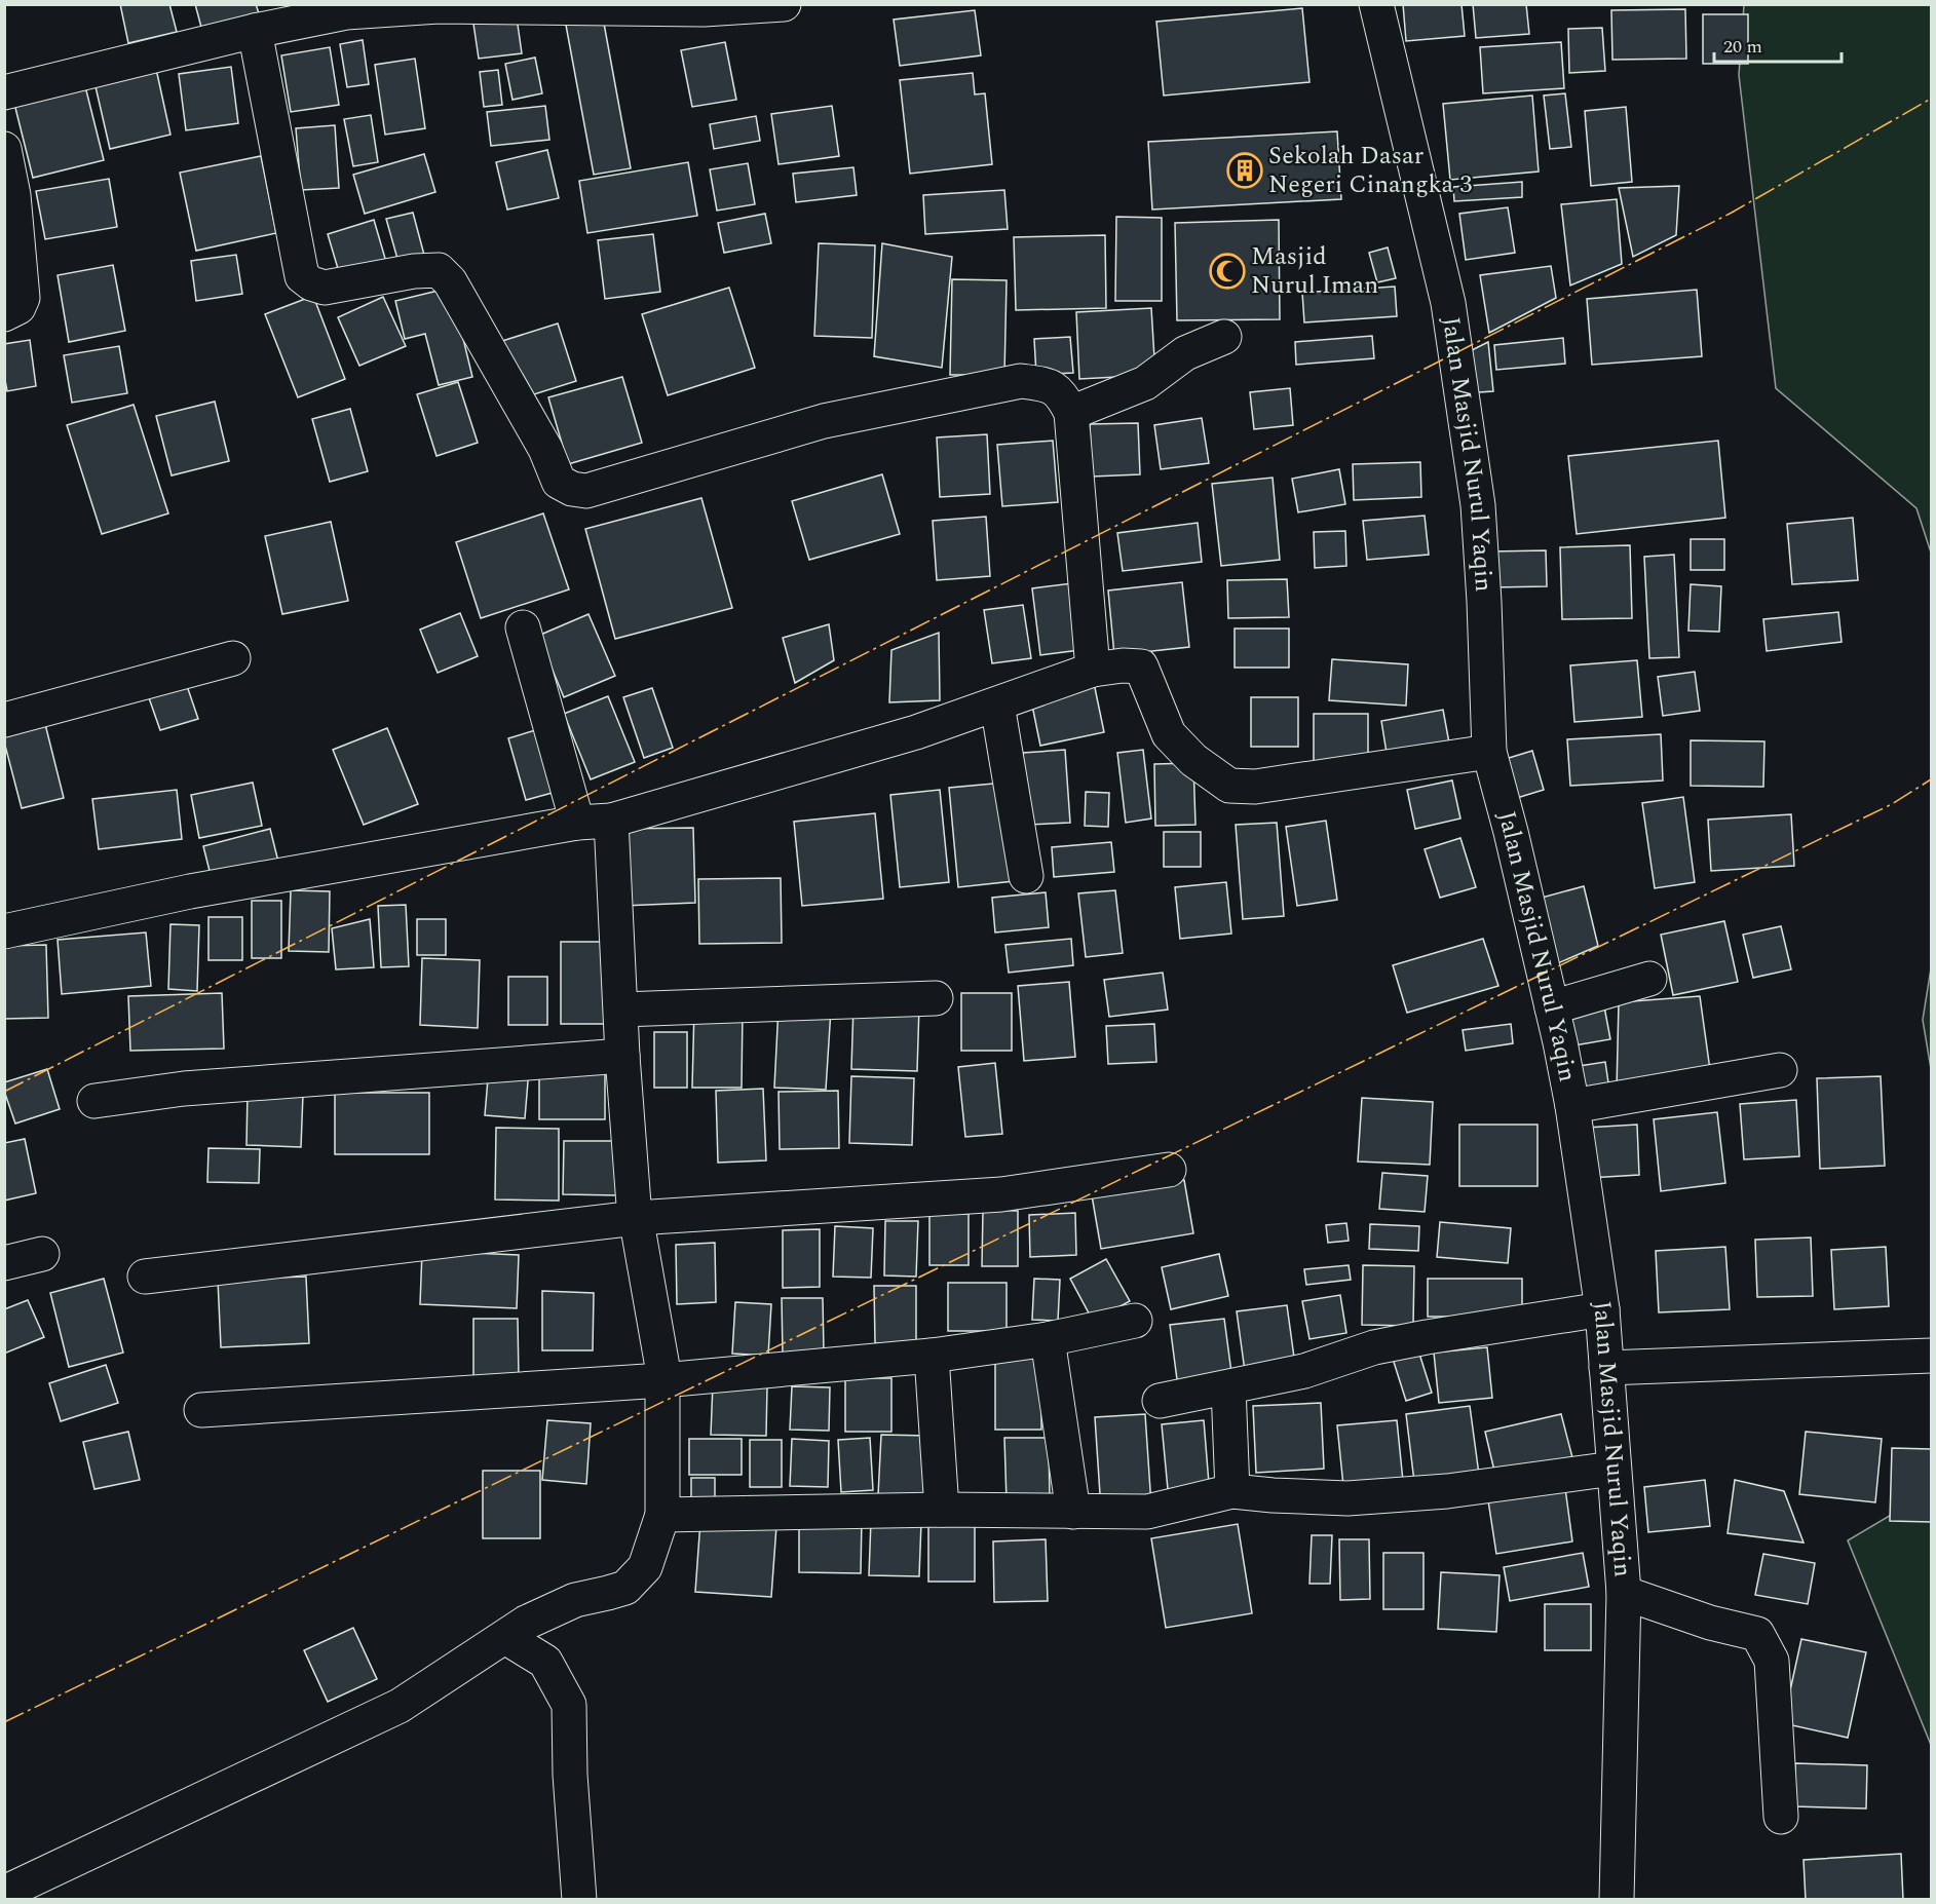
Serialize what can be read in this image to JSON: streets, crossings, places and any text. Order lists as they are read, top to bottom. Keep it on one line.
{"streets":{"street":["Jalan Masjid Nurul Yaqin"]},"places":{"building":["Sekolah Dasar Negeri Cinangka 3"],"mosque":["Masjid Nurul Iman"]},"scale_bar":"20 m"}
